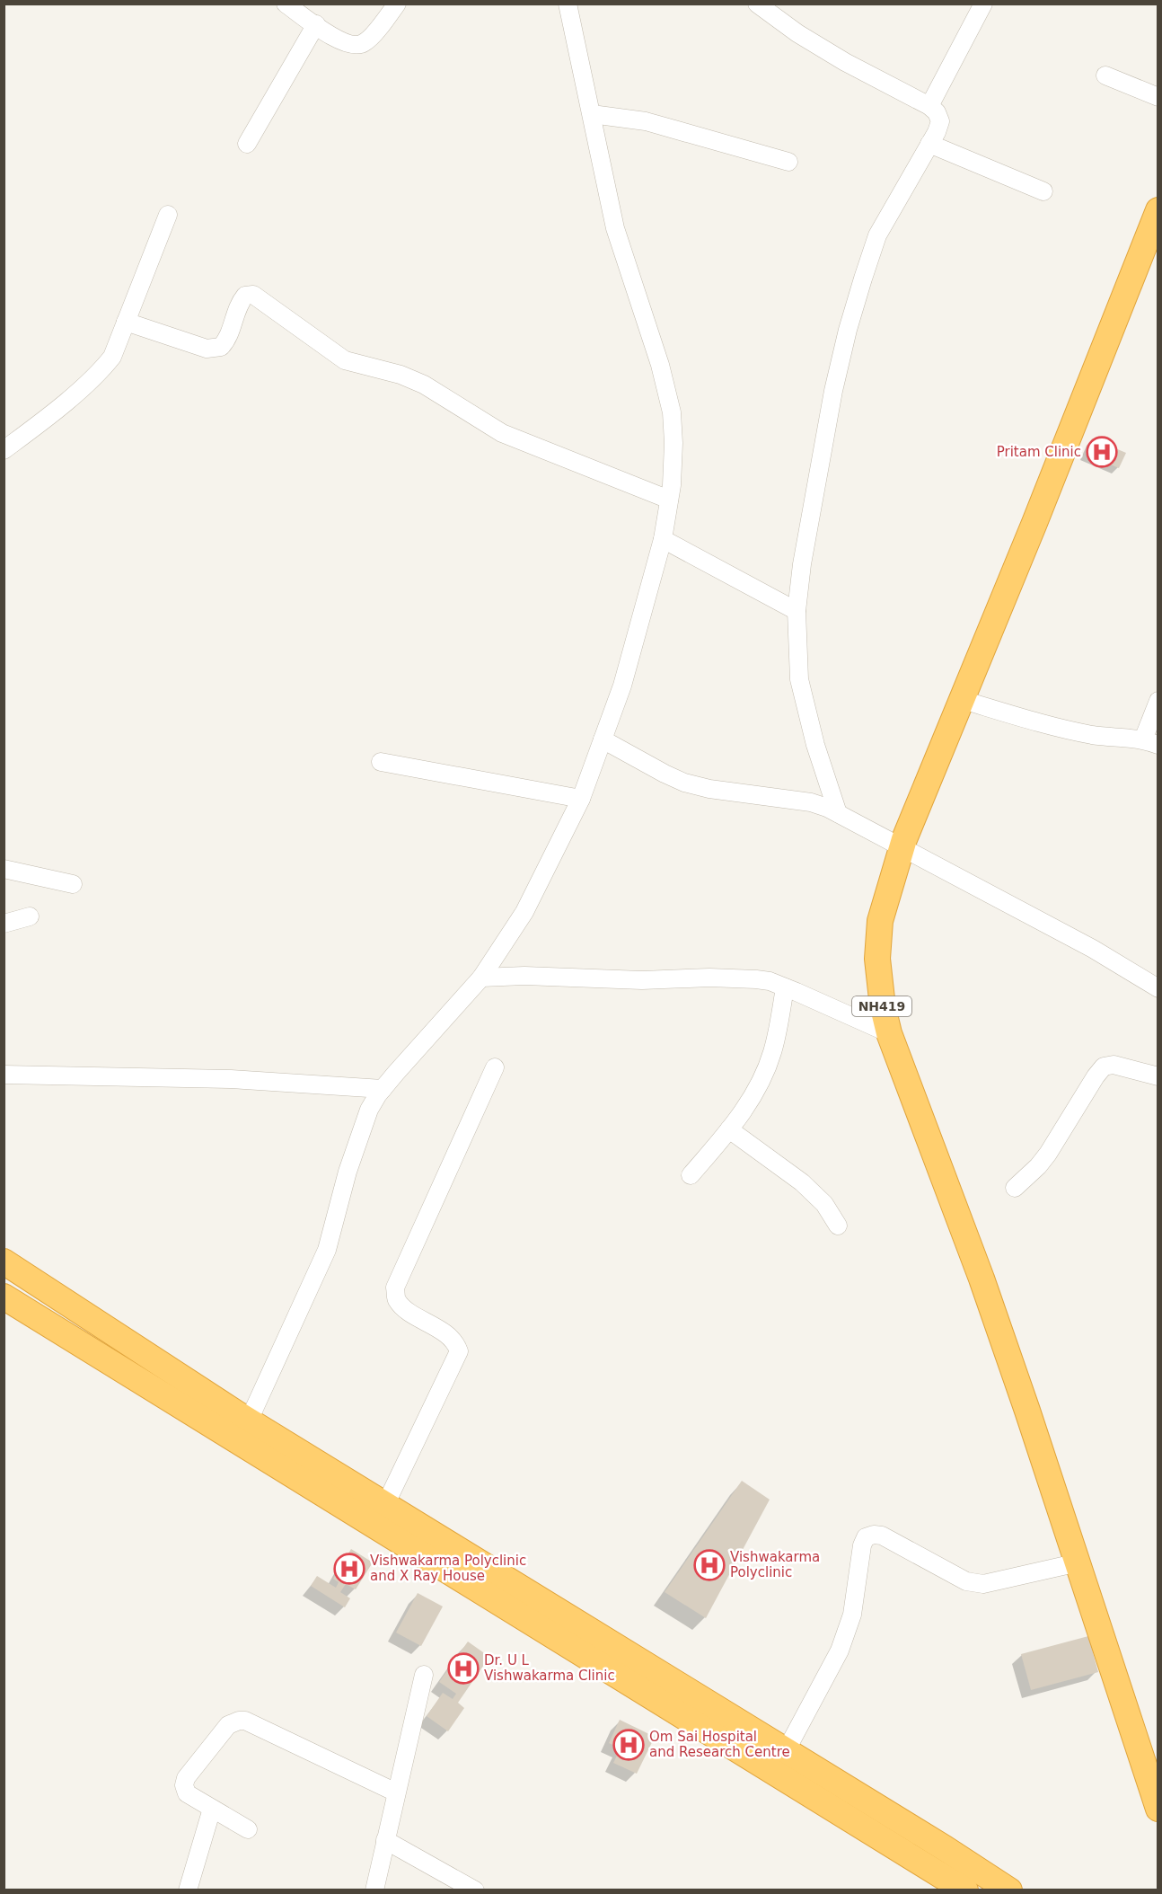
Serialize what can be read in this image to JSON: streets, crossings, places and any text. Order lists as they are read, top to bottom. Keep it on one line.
{"streets":{"highway":["NH419"]},"places":{"hospital":["Pritam Clinic","Vishwakarma Polyclinic","Vishwakarma Polyclinic and X Ray House","Dr. U L Vishwakarma Clinic","Om Sai Hospital and Research Centre"]}}
